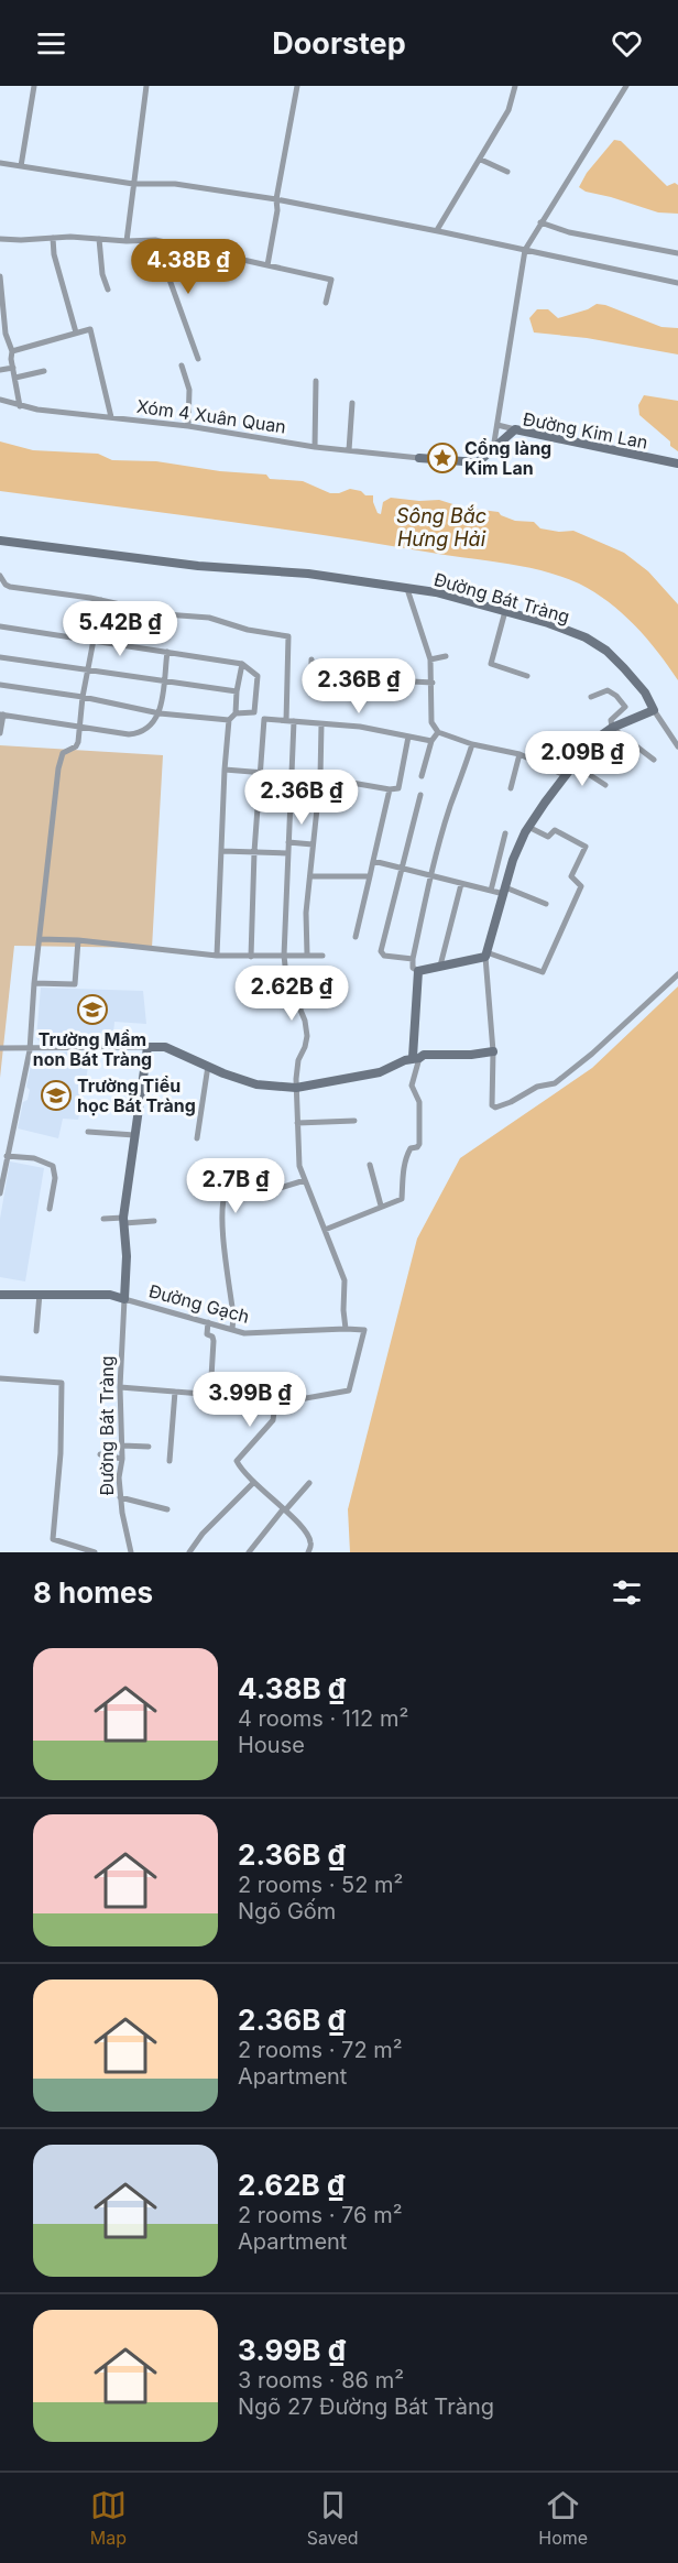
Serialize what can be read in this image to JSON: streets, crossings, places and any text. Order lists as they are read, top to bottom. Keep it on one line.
{"streets":{"street":["Xóm 4 Xuân Quan","Đường Kim Lan","Đường Bát Tràng","Đường Gạch"]},"crossings":[["Xóm 4 Xuân Quan","Đường Kim Lan"],["Đường Bát Tràng","Đường Gạch"]],"water":["Sông Bắc Hưng Hải"],"places":{"place":["Cổng làng Kim Lan"],"school or university":["Trường Mầm non Bát Tràng","Trường Tiểu học Bát Tràng"]},"page":{"header":"Doorstep","price":["4.38B ₫","5.42B ₫","2.36B ₫","2.09B ₫","2.36B ₫","2.62B ₫","2.7B ₫","3.99B ₫"],"heading":"8 homes","list":[{"name":"4.38B ₫","note":"4 rooms · 112 m² · House"},{"name":"2.36B ₫","note":"2 rooms · 52 m² · Ngõ Gốm"},{"name":"2.36B ₫","note":"2 rooms · 72 m² · Apartment"},{"name":"2.62B ₫","note":"2 rooms · 76 m² · Apartment"},{"name":"3.99B ₫","note":"3 rooms · 86 m² · Ngõ 27 Đường Bát Tràng"}],"tabs":["Map","Saved","Home"]}}
